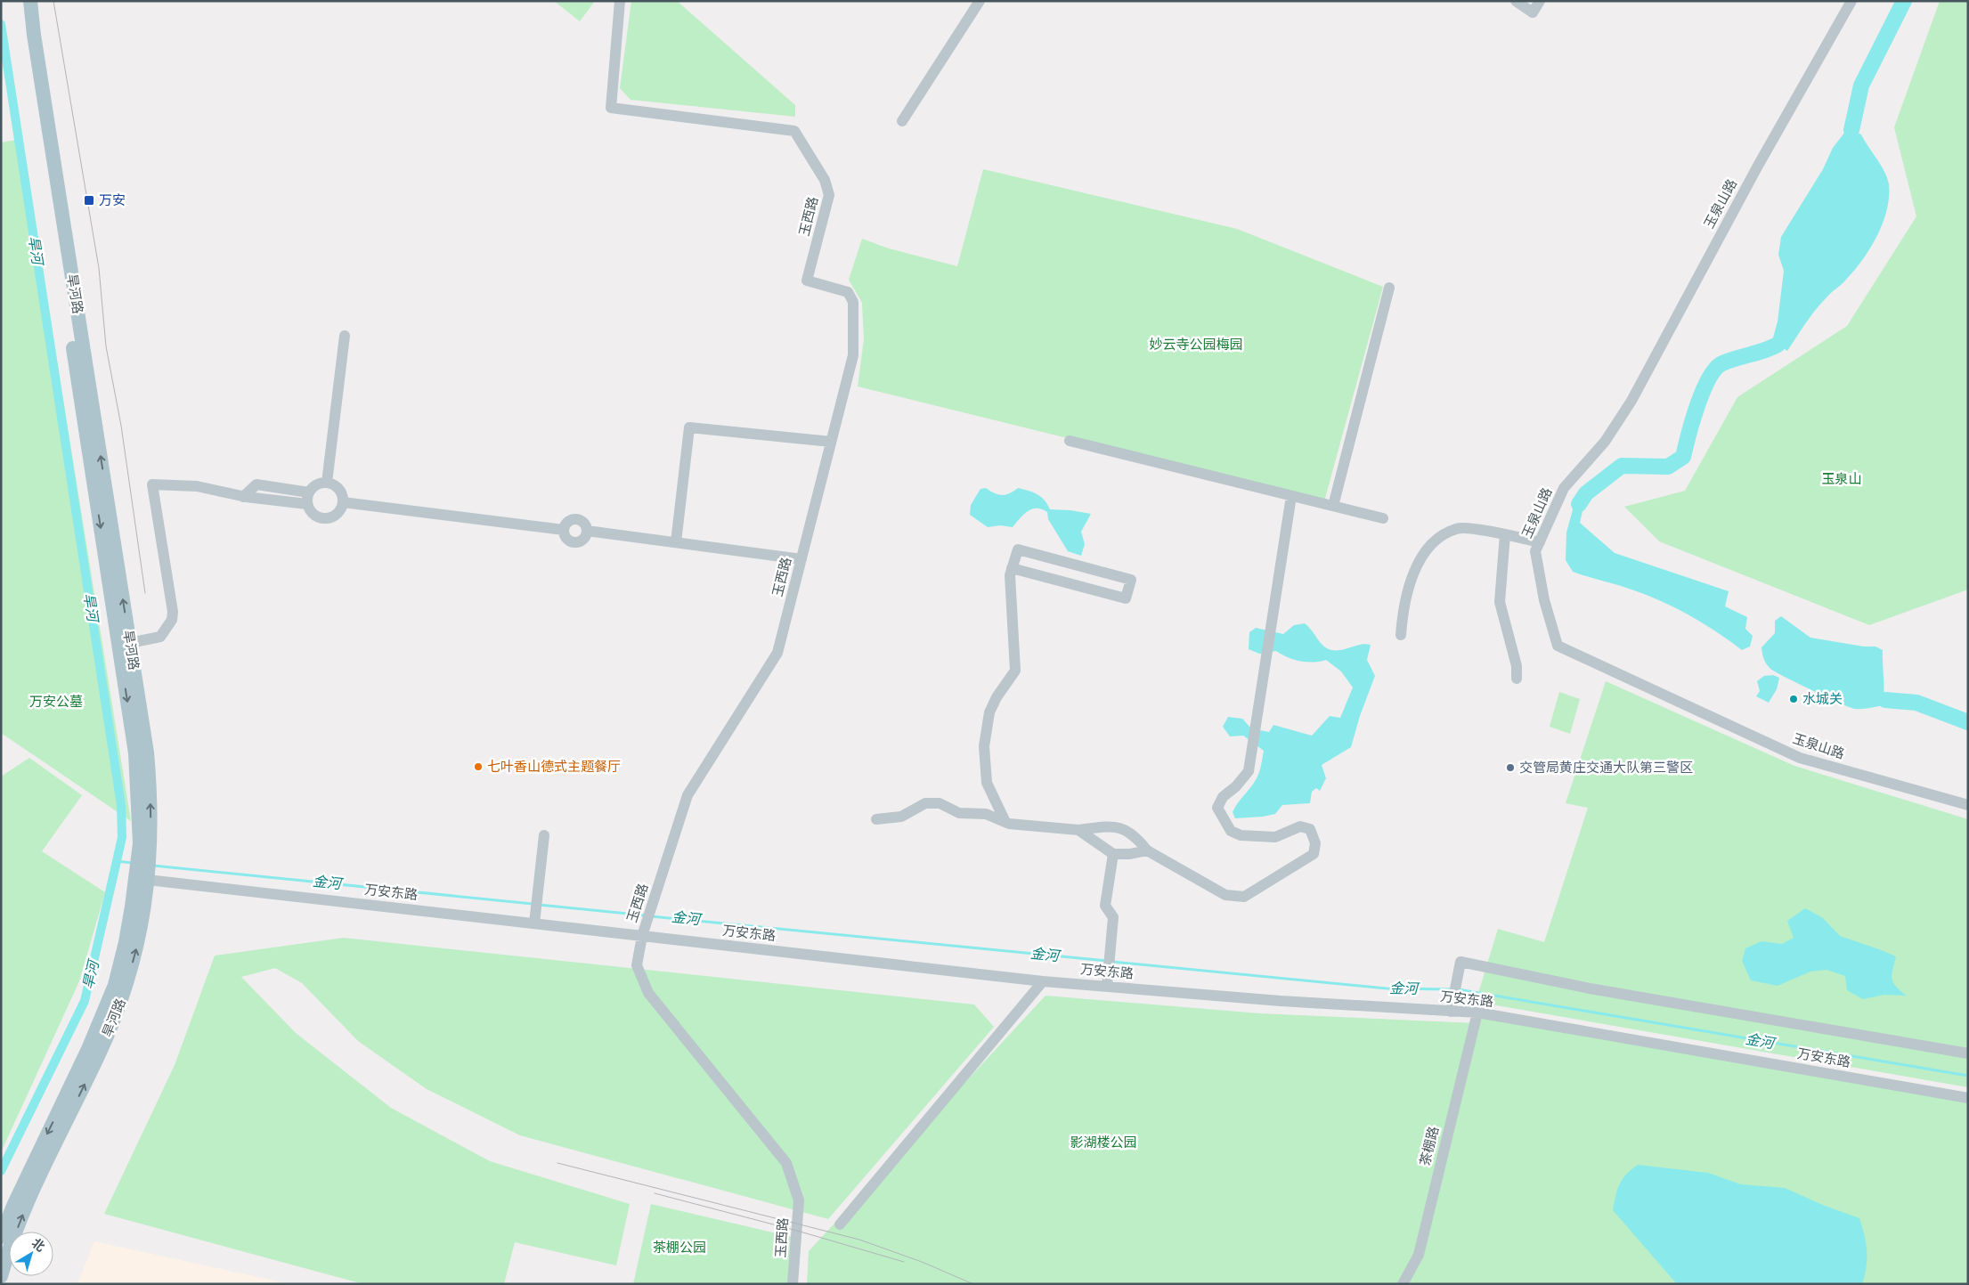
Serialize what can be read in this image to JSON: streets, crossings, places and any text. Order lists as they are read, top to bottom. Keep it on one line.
{"streets":{"main road":["旱河路"],"street":["玉泉山路","玉西路","万安东路","茶棚路"]},"crossings":[["玉西路","万安东路"],["旱河路","万安东路"],["万安东路","茶棚路"]],"water":["旱河","金河"],"parks":["妙云寺公园梅园","玉泉山","万安公墓","影湖楼公园","茶棚公园"],"places":{"transit":["万安"],"other":["水城关","七叶香山德式主题餐厅","交管局黄庄交通大队第三警区"]},"north":"top right"}
